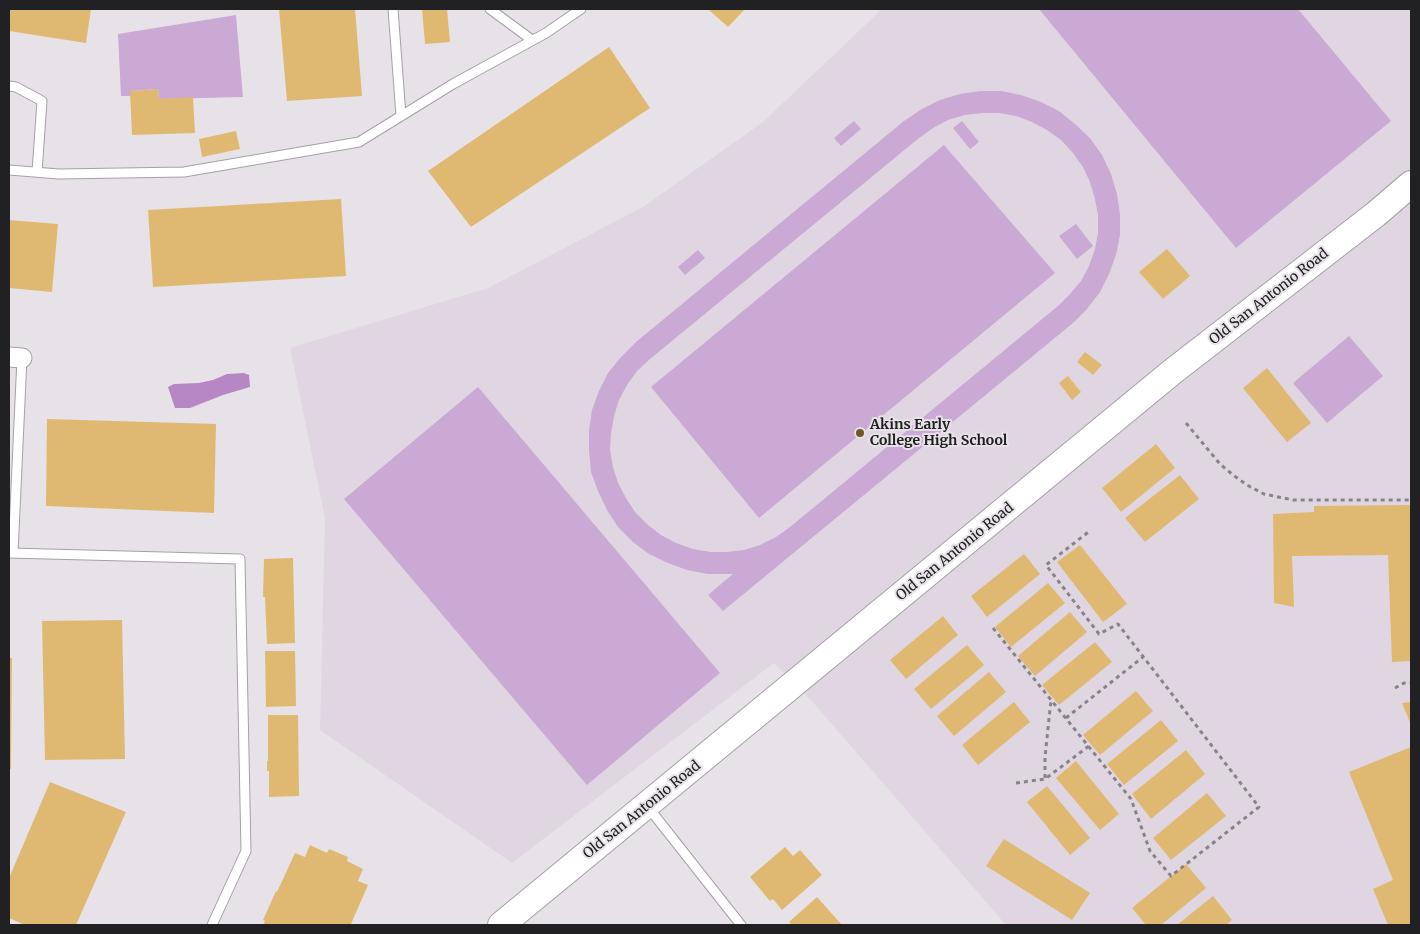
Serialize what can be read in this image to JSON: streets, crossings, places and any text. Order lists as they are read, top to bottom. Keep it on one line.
{"streets":{"street":["Old San Antonio Road"]},"places":["Akins Early College High School"]}
